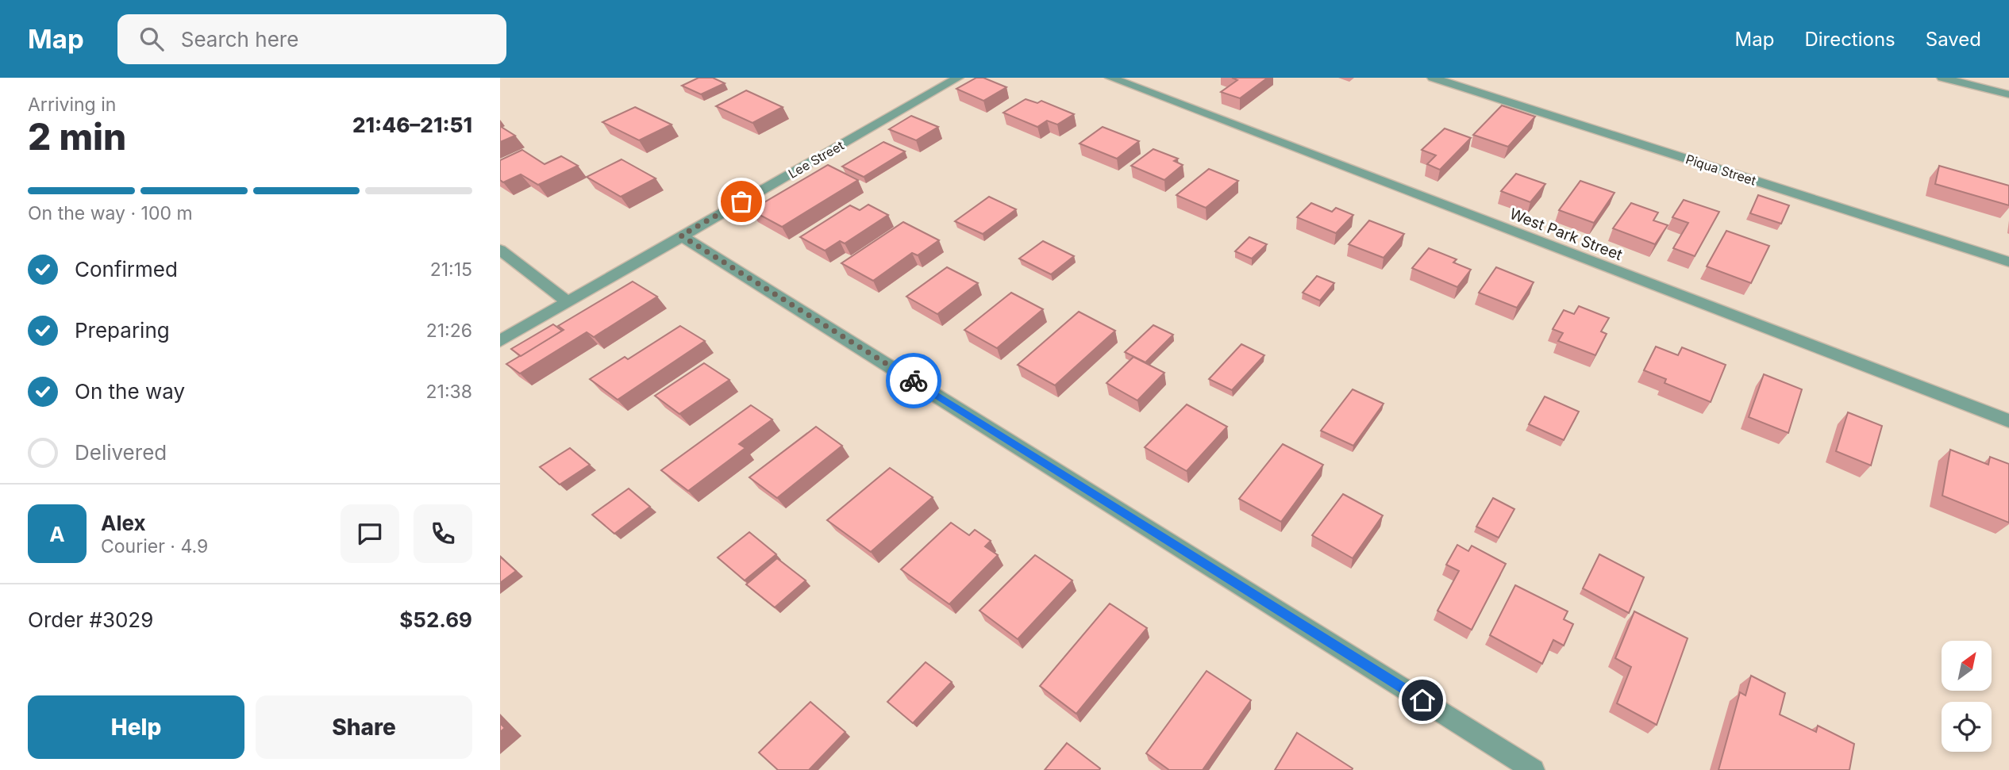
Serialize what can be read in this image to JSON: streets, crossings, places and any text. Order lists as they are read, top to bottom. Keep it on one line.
{"streets":{"street":["Lee Street","Piqua Street","West Park Street"]},"north":"top right","page":{"header":"Map","search":"Search here","nav":["Map","Directions","Saved"],"heading":["2 min","Arriving in","21:46–21:51"],"panel":["Alex","Courier · 4.9","Order #3029","$52.69"],"bar":"On the way · 100 m","list":[["Confirmed","21:15"],["Preparing","21:26"],["On the way","21:38"],"Delivered"],"round":"A","buttons":["Help","Share"]}}
